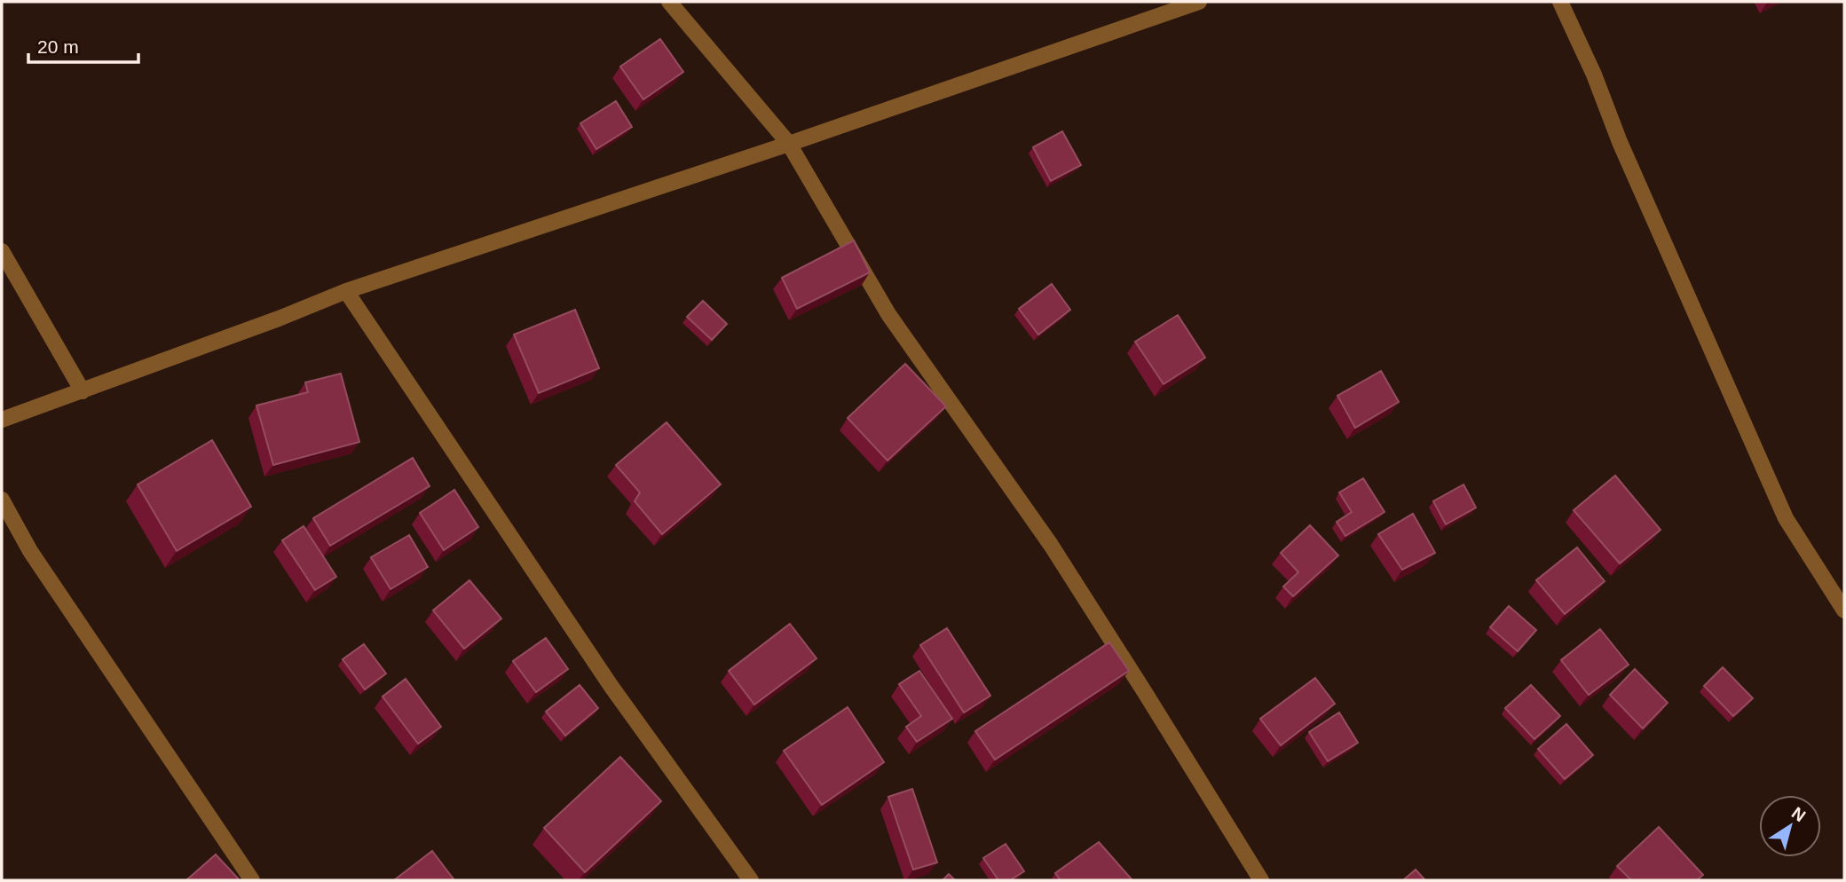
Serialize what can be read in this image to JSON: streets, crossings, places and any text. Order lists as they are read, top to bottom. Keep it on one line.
{"scale_bar":"20 m","north":"top right"}
